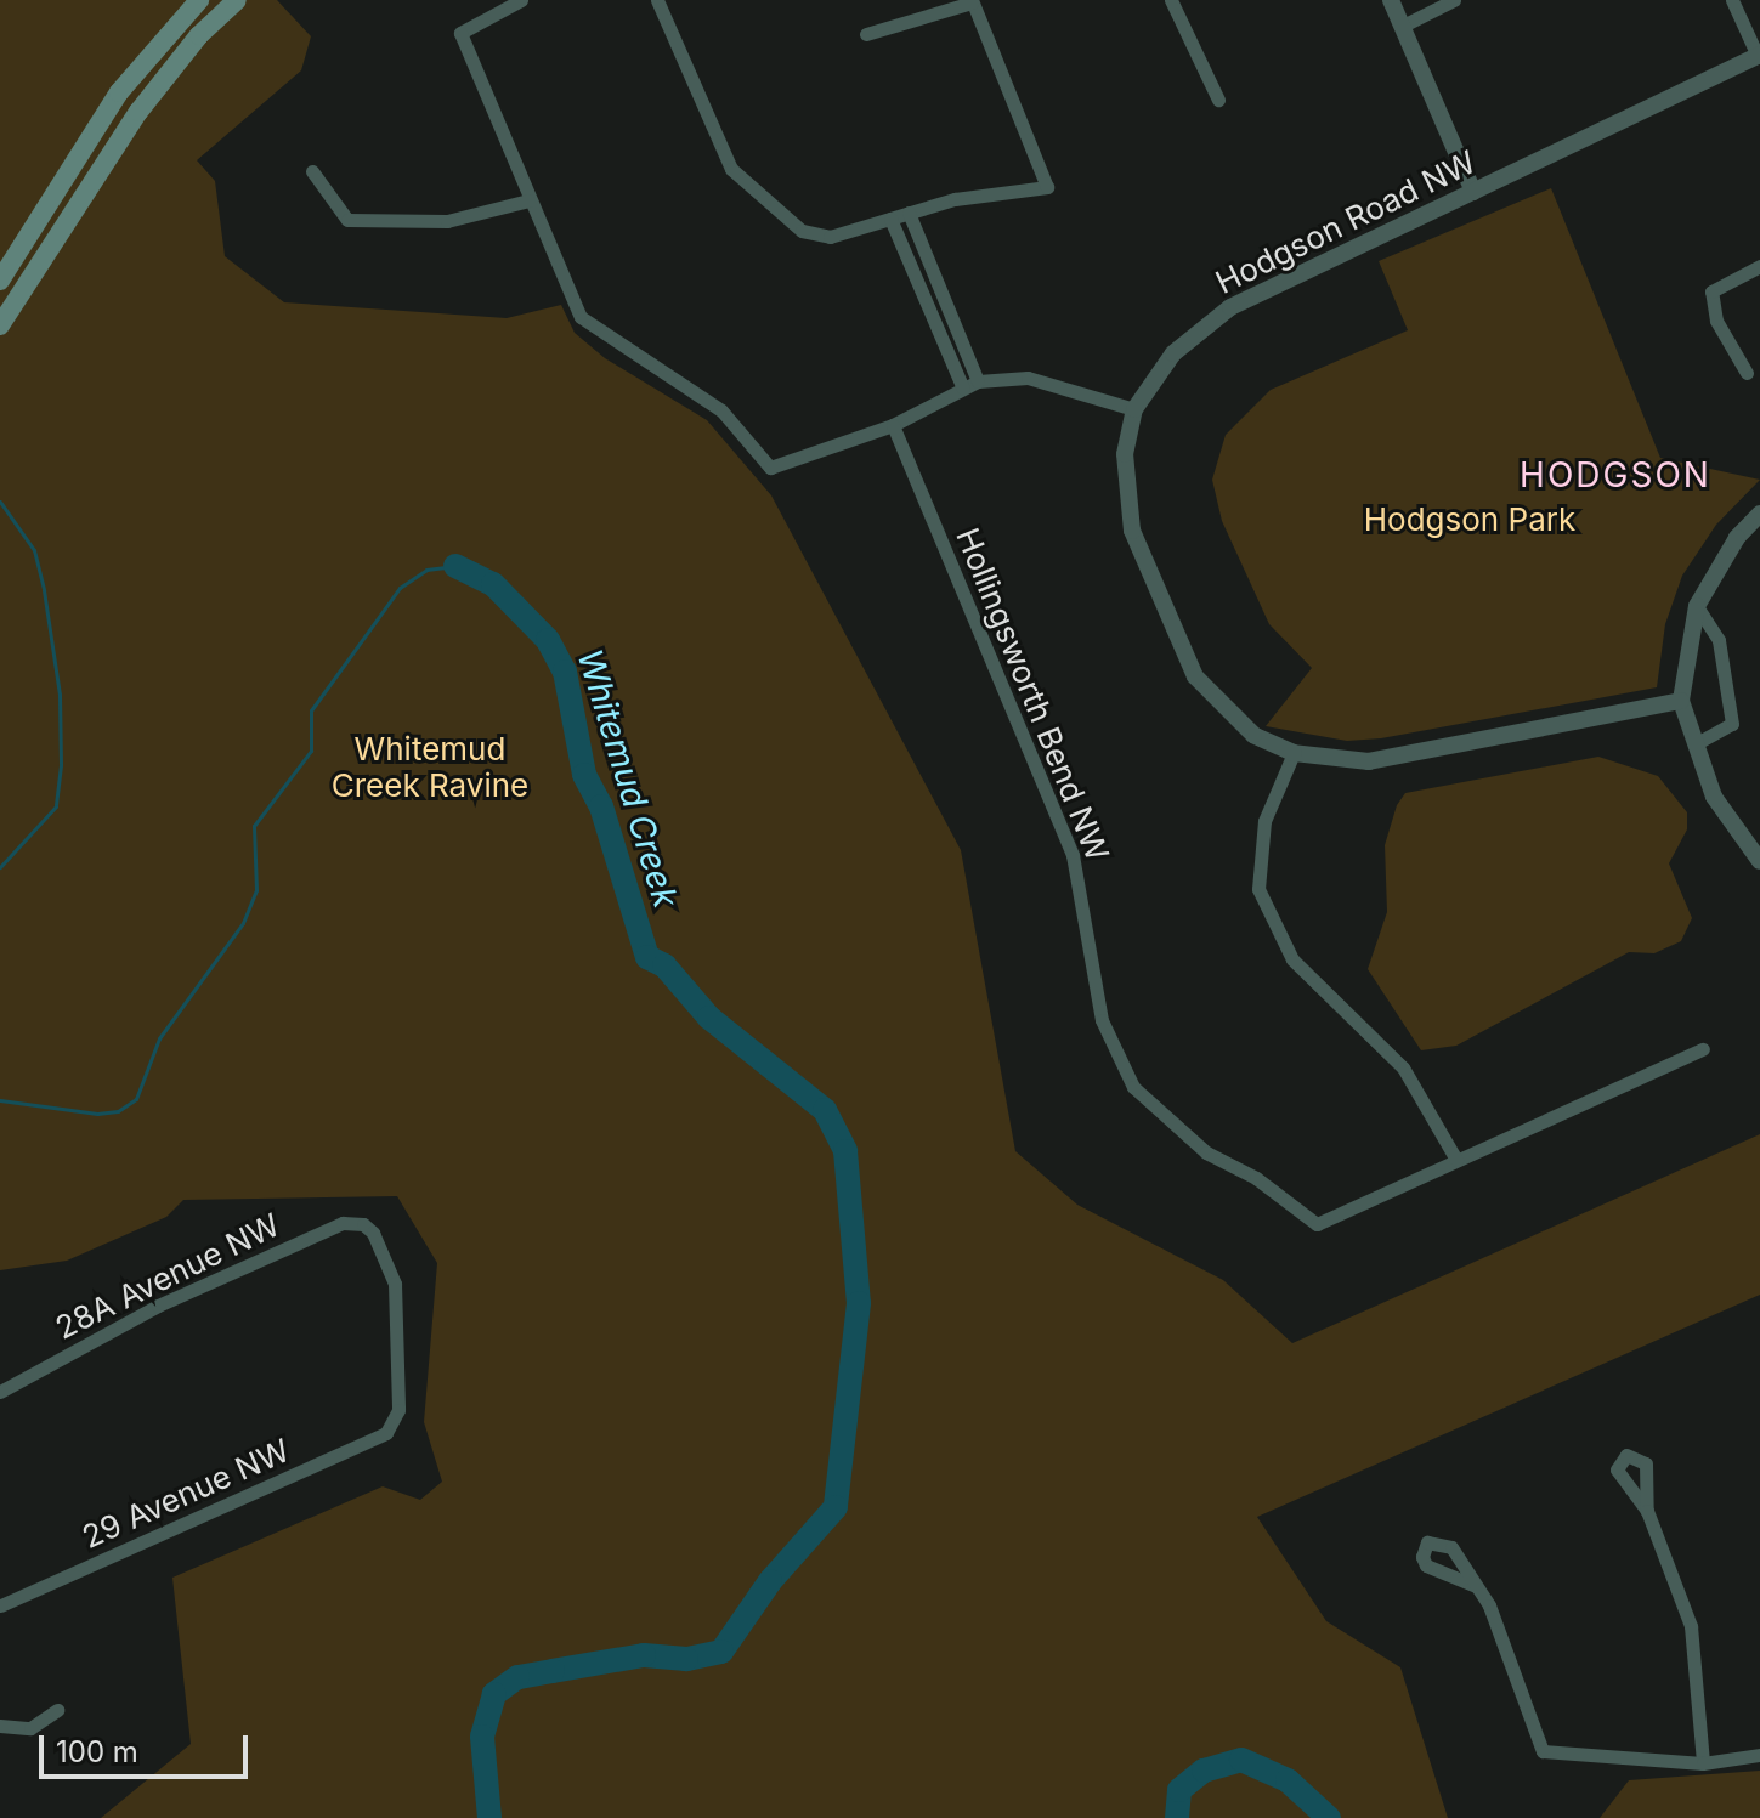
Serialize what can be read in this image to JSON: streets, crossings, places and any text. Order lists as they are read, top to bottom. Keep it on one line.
{"streets":{"street":["Hodgson Road NW","Hollingsworth Bend NW","28A Avenue NW","29 Avenue NW"]},"crossings":[["28A Avenue NW","29 Avenue NW"]],"districts":["HODGSON"],"water":["Whitemud Creek"],"parks":["Hodgson Park","Whitemud Creek Ravine"],"scale_bar":"100 m"}
